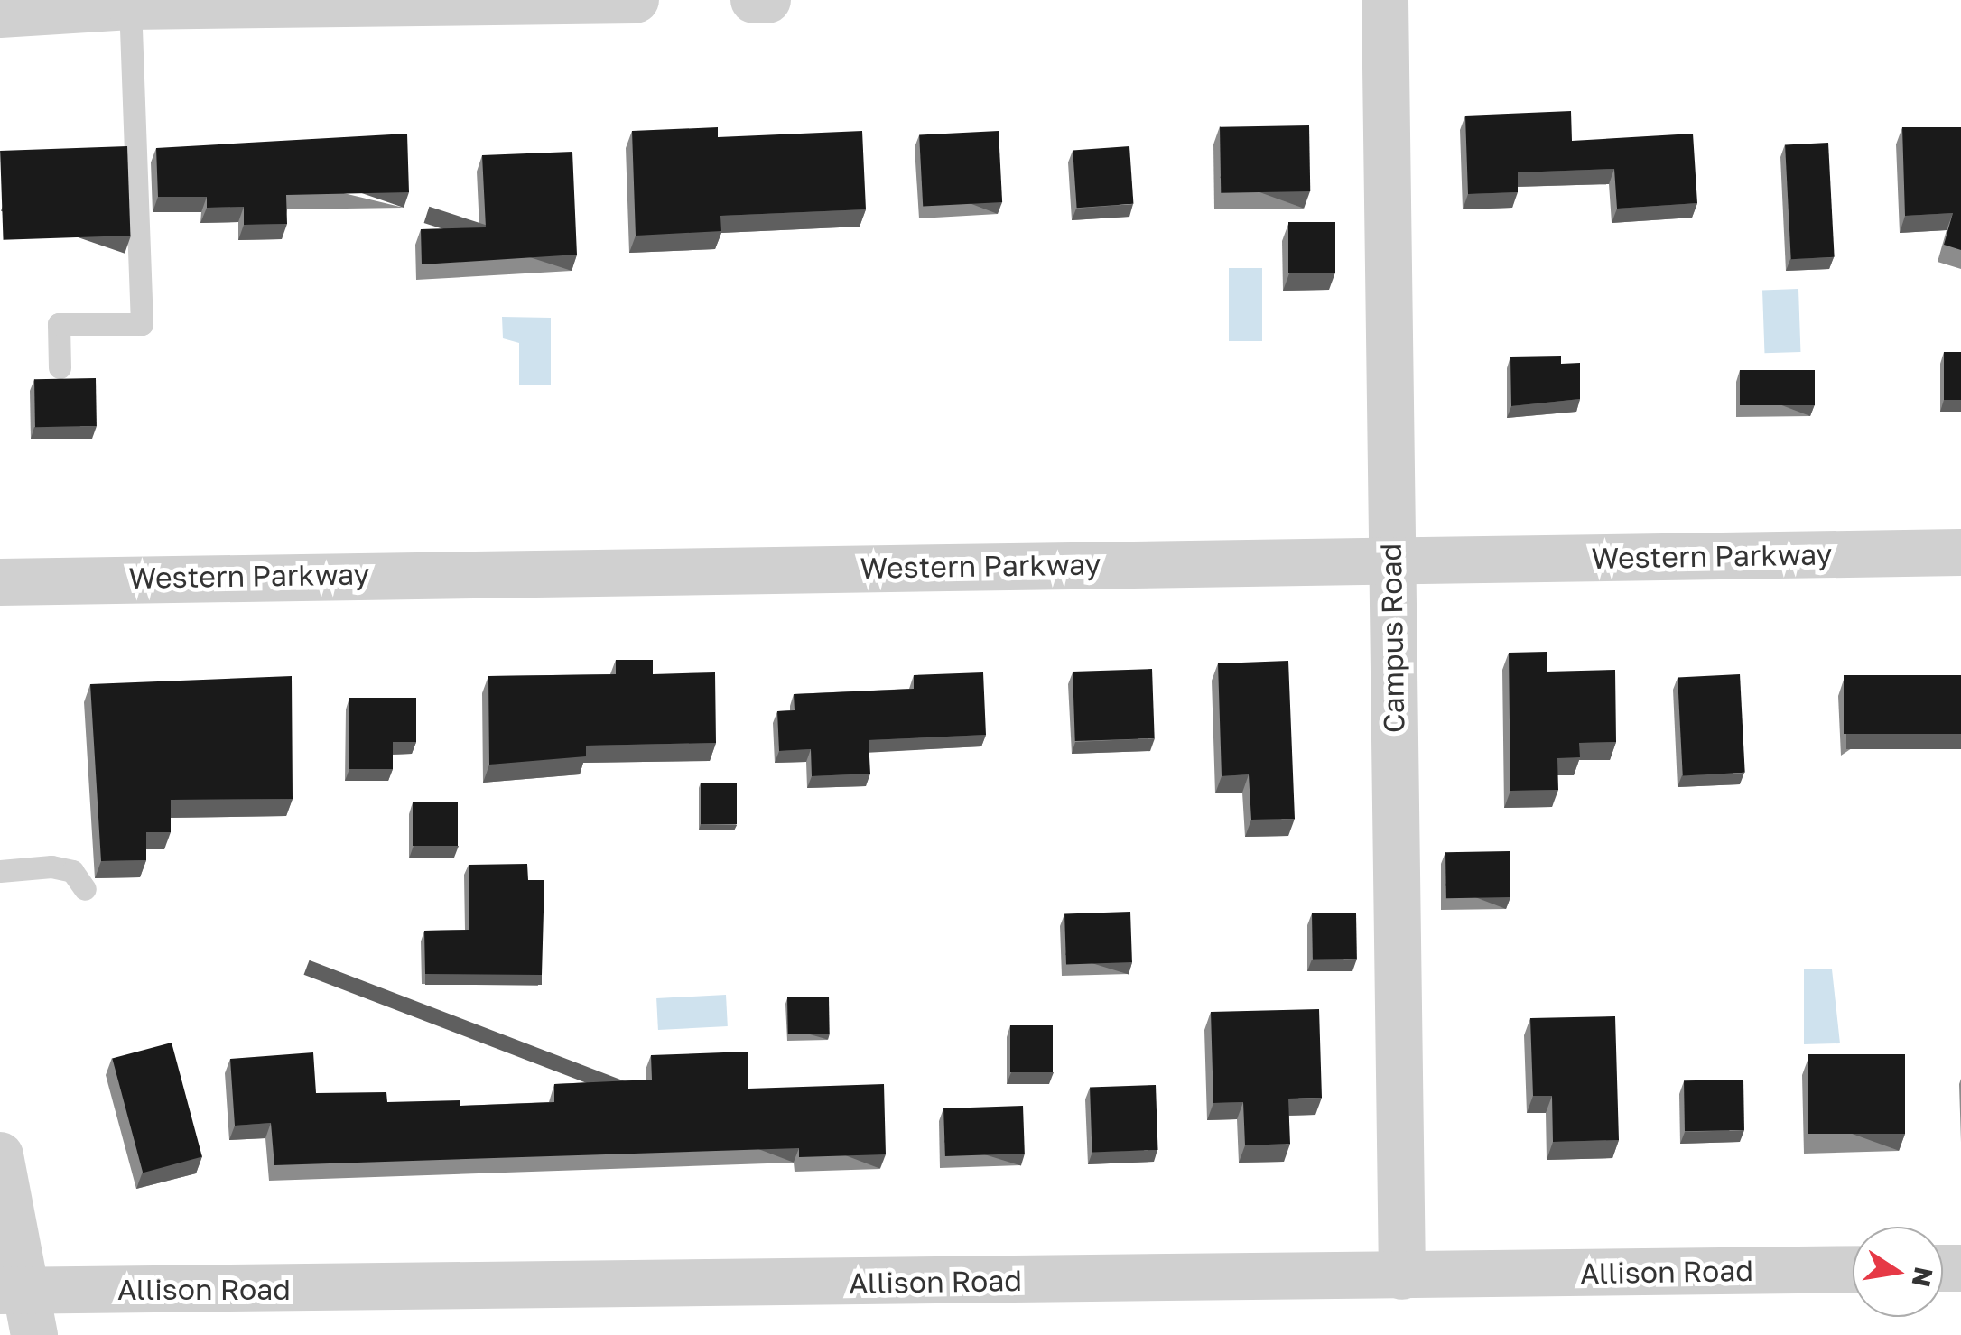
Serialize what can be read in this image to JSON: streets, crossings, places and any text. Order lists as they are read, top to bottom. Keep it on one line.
{"streets":{"street":["Western Parkway","Campus Road","Allison Road"]},"crossings":[["Western Parkway","Campus Road"],["Campus Road","Allison Road"]],"north":"right"}
